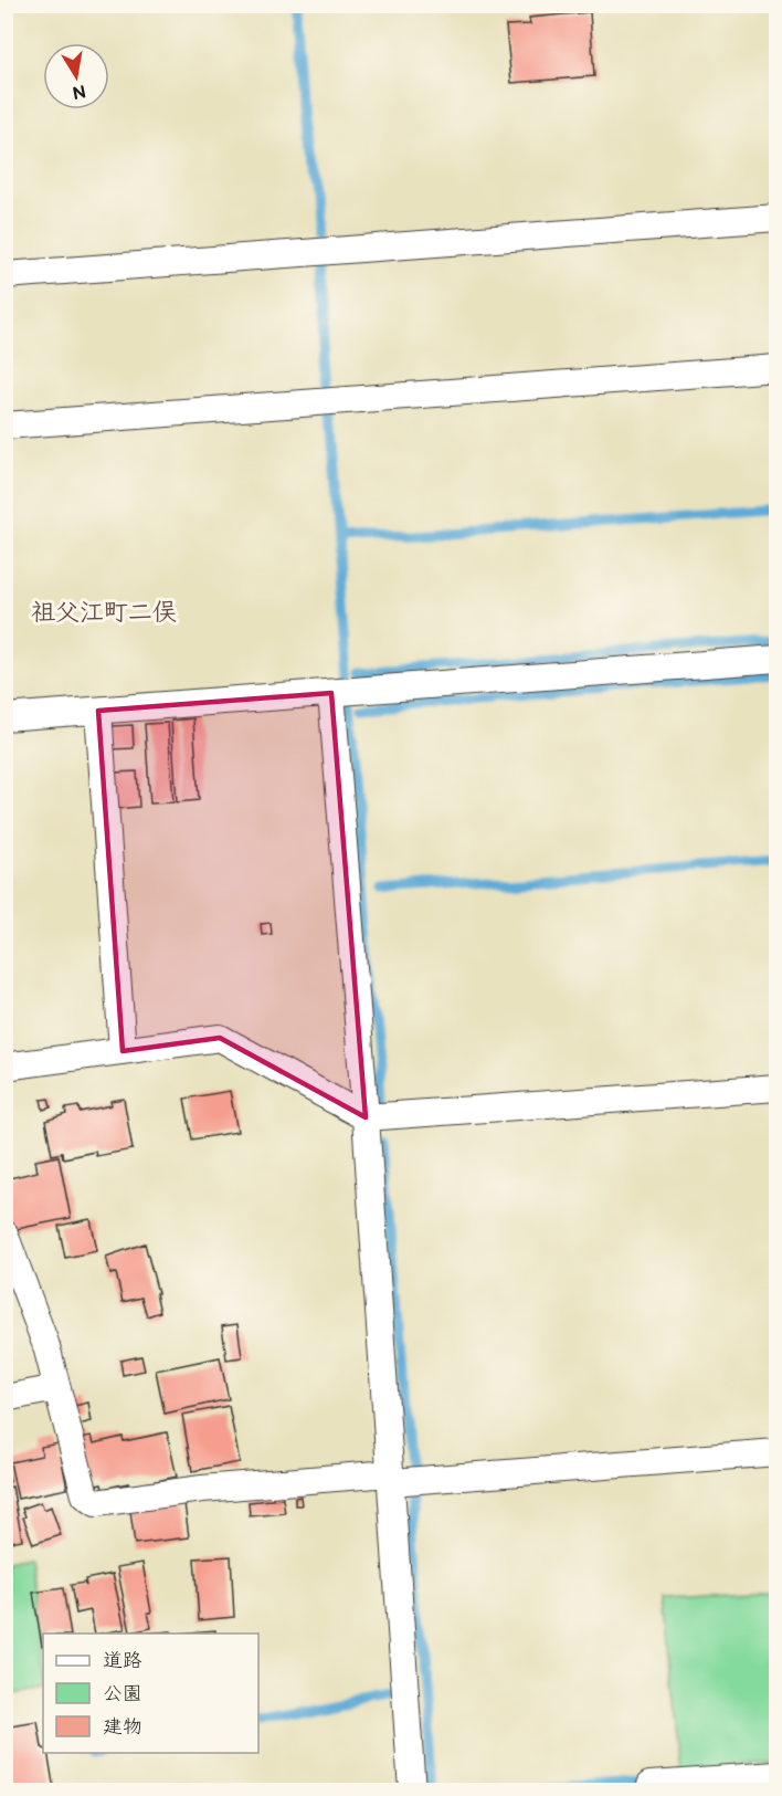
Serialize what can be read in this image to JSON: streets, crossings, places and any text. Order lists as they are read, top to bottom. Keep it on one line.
{"districts":["祖父江町二俣"],"legend":["道路","公園","建物"],"north":"bottom"}
